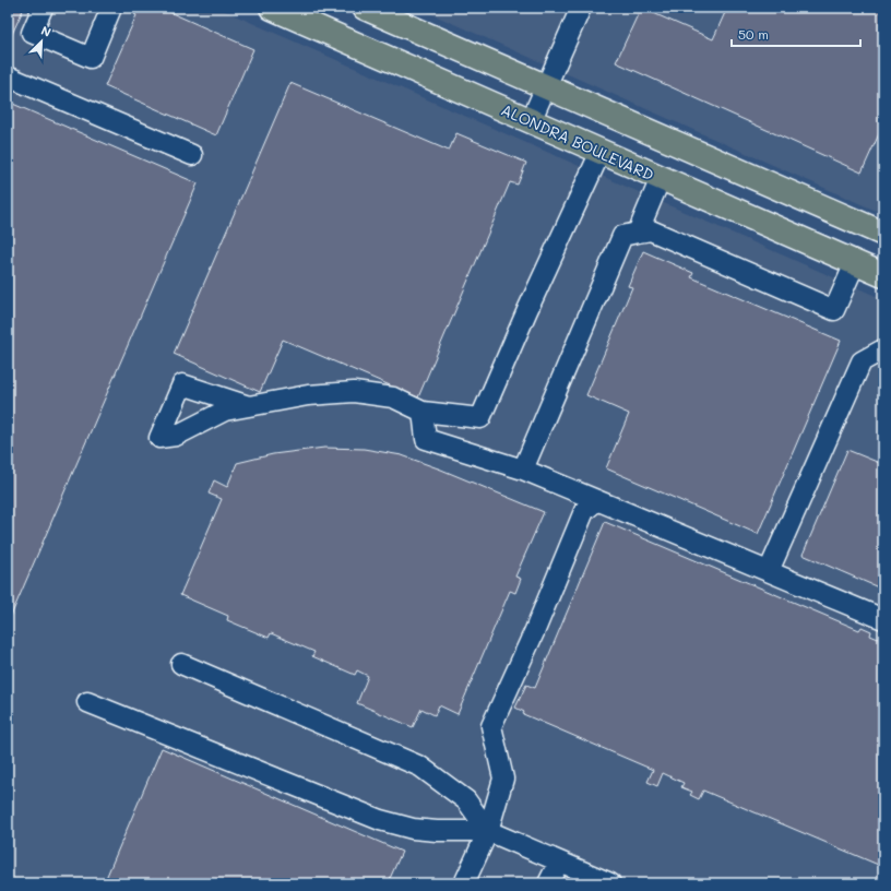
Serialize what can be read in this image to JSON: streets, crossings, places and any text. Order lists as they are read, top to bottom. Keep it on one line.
{"streets":{"main road":["ALONDRA BOULEVARD"]},"scale_bar":"50 m","north":"top right"}
